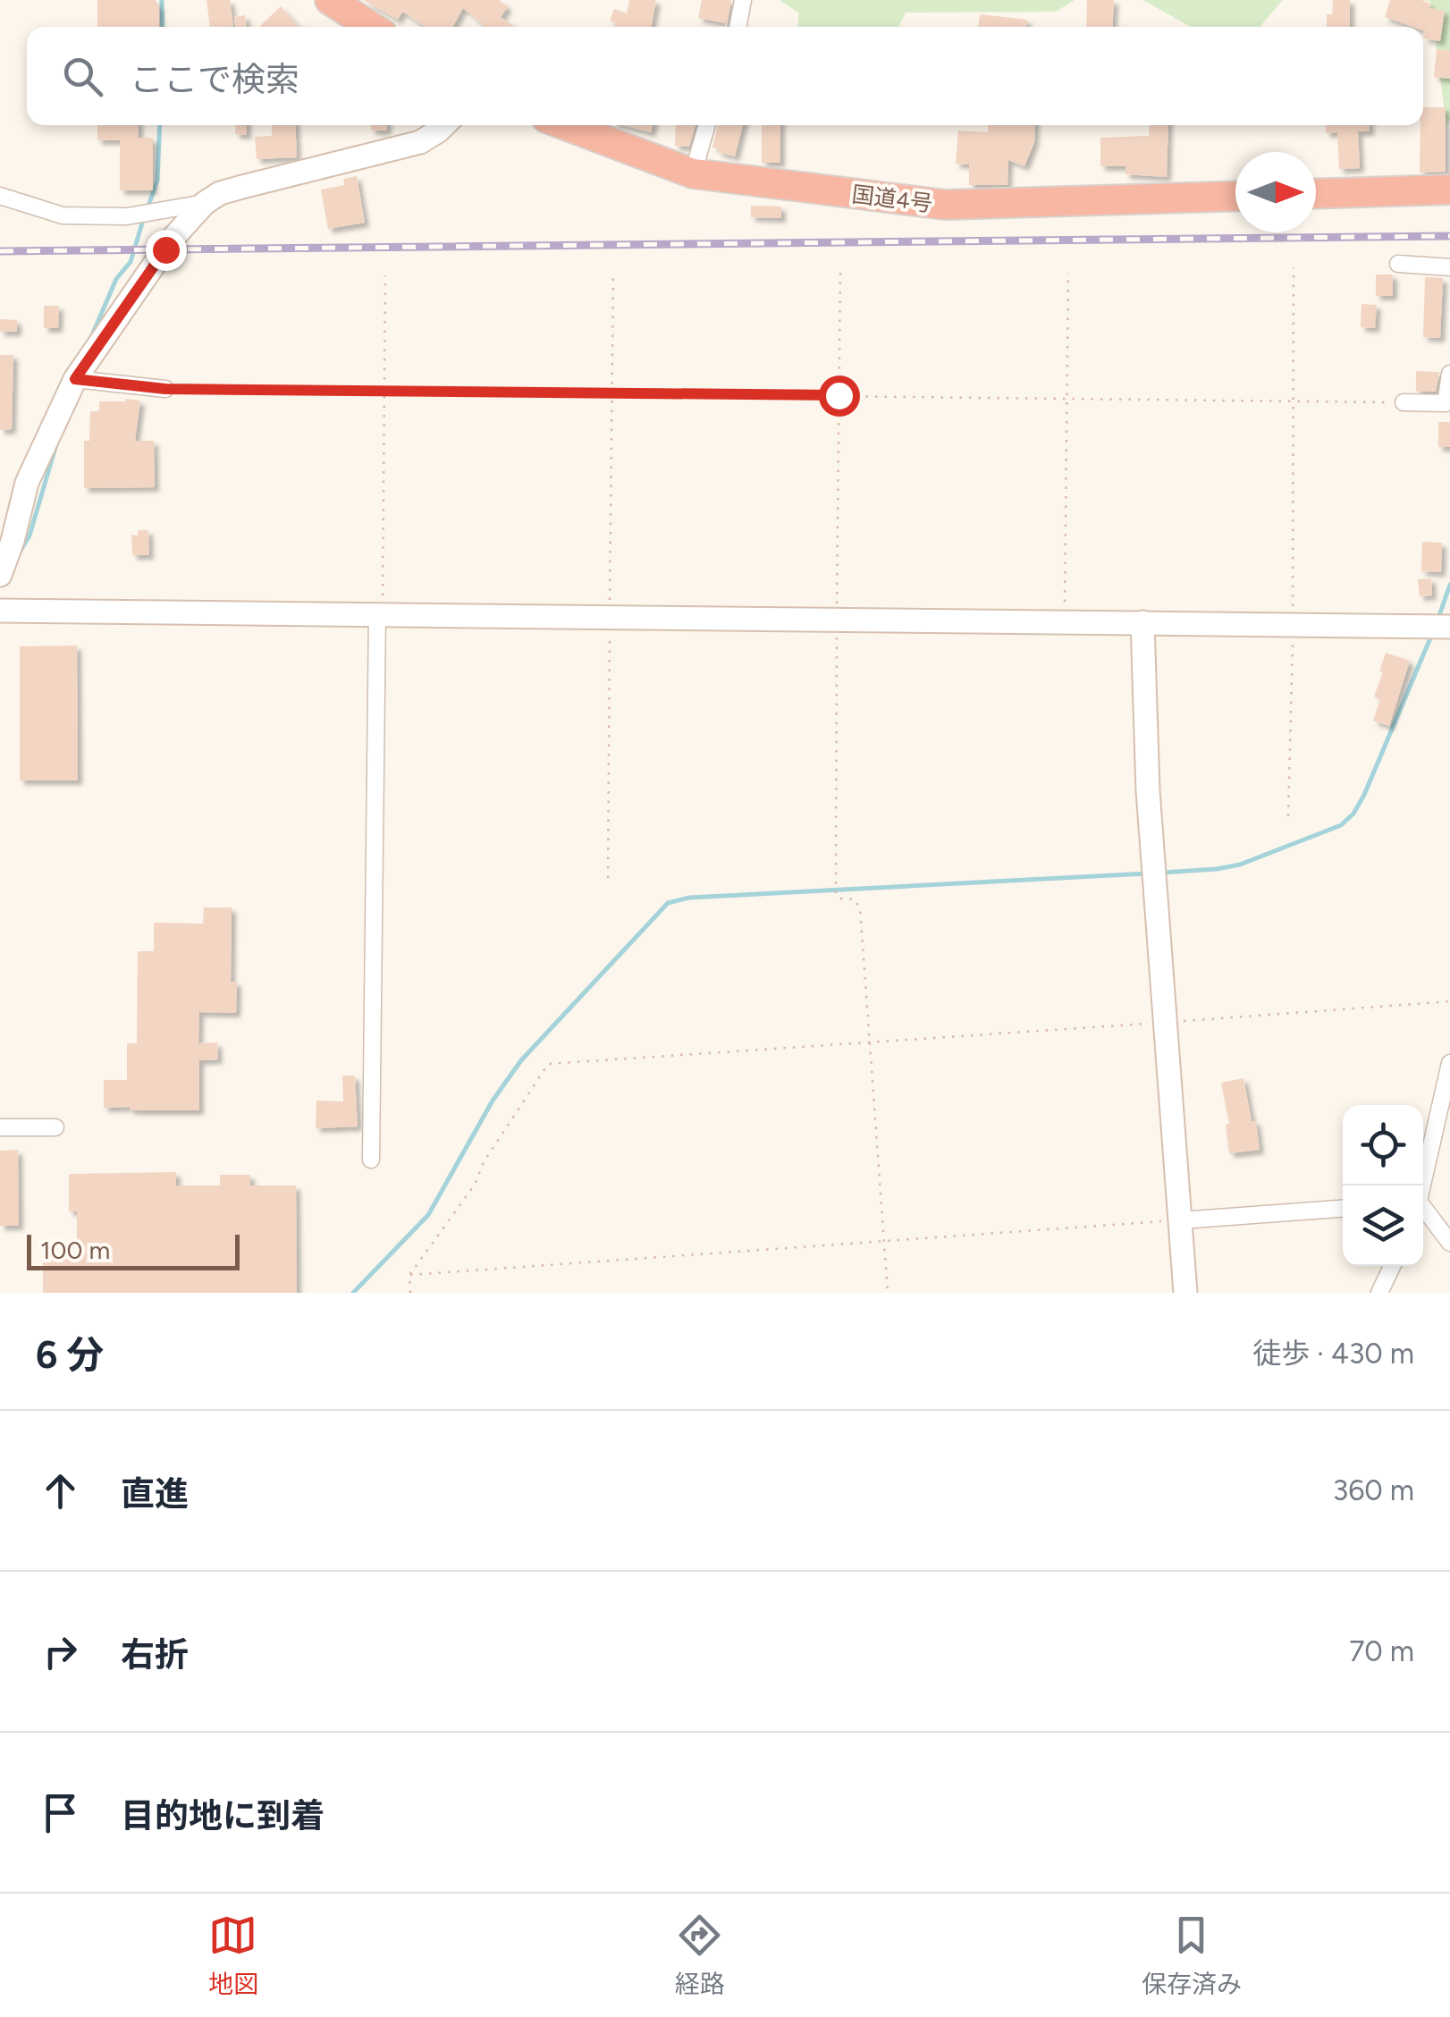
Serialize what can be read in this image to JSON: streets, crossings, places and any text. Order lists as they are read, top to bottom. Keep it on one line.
{"streets":{"highway":["国道4号"]},"scale_bar":"100 m","north":"right","page":{"search":"ここで検索","scale":"100 m","heading":["6 分","徒歩 · 430 m"],"list":[["直進","360 m"],["右折","70 m"],"目的地に到着"],"nav":["地図","経路","保存済み"]}}
